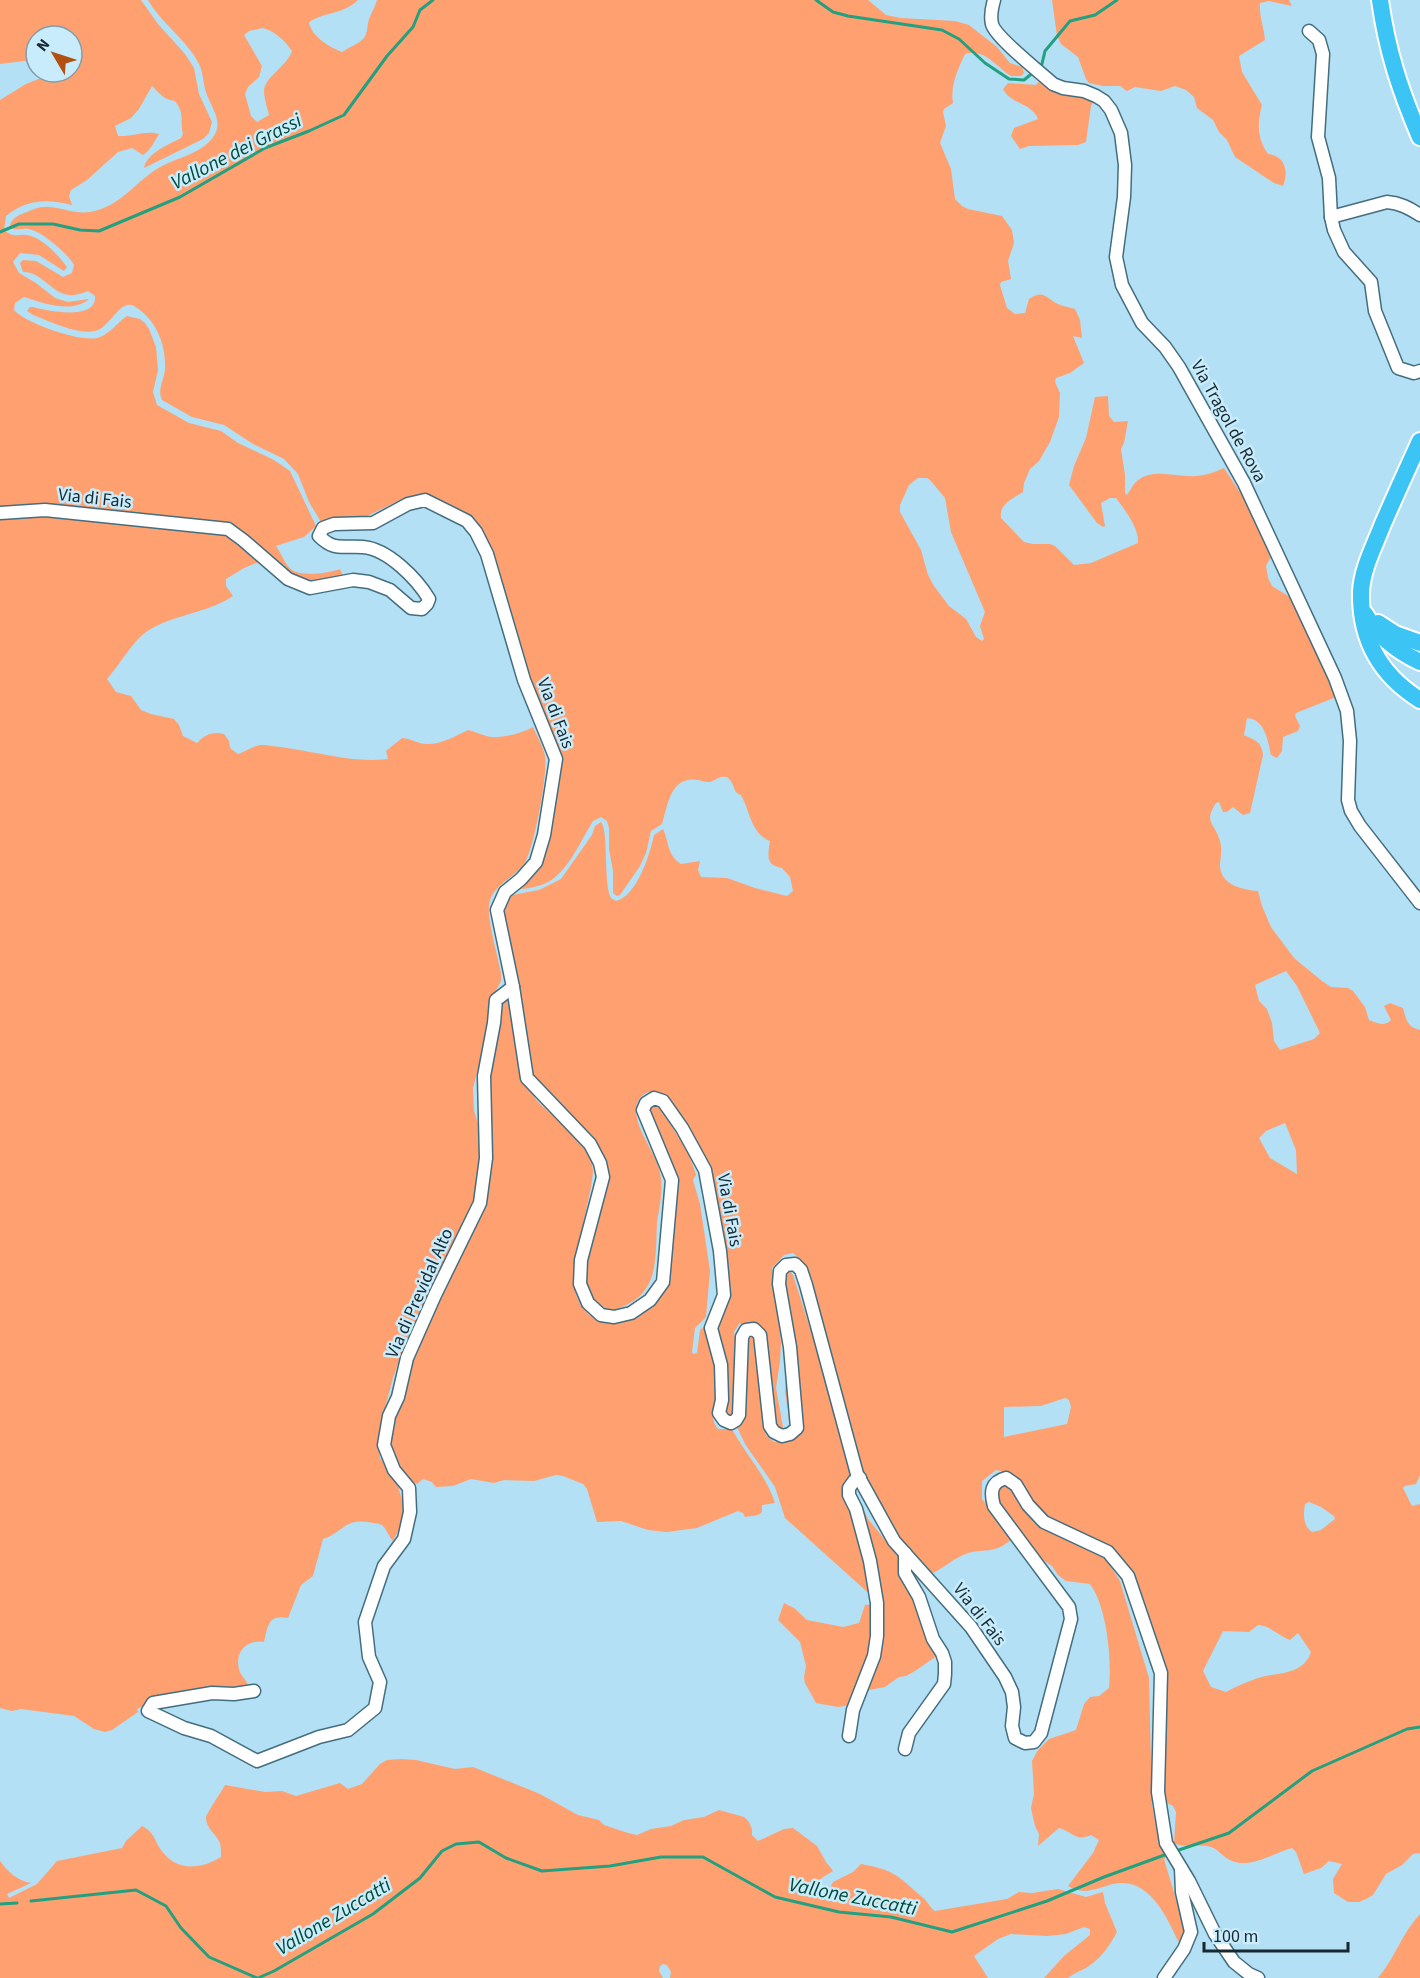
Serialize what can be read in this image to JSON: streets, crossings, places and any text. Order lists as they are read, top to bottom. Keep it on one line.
{"streets":{"street":["Via Tragol de Rova","Via di Fais","Via di Previdal Alto"]},"crossings":[["Via di Fais","Via di Previdal Alto"]],"water":["Vallone dei Grassi","Vallone Zuccatti"],"scale_bar":"100 m","north":"top left"}
